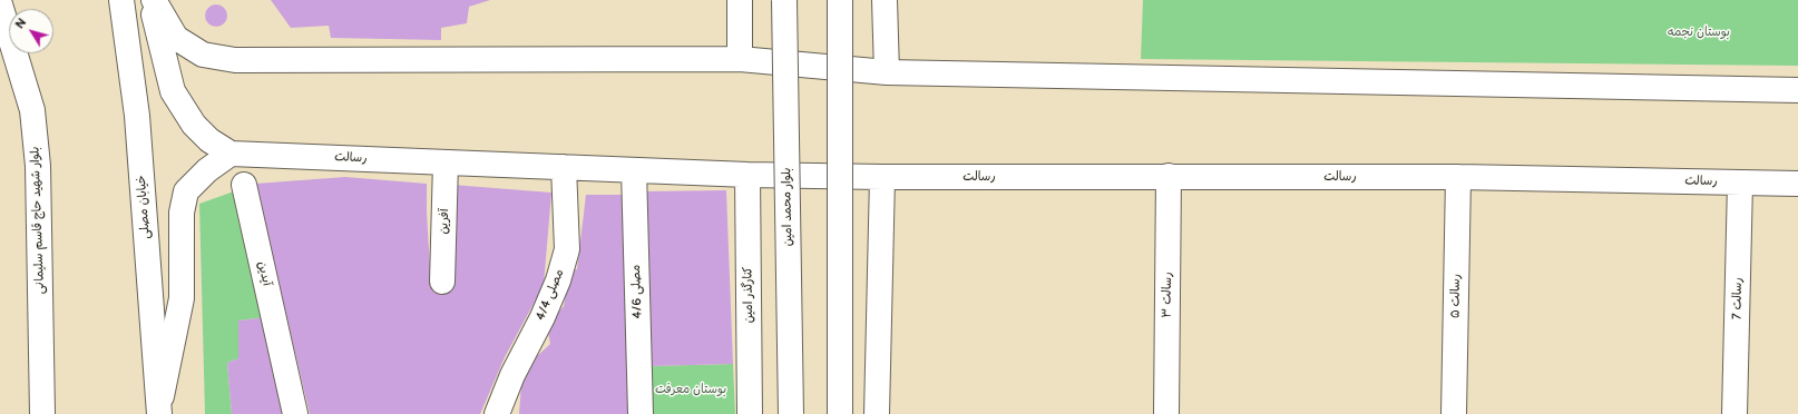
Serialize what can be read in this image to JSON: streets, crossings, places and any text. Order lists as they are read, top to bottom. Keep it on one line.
{"streets":{"street":["رسالت","خیابان مصلی","بلوار محمد امین","بلوار شهید حاج قاسم سلیمانی","آفرین","آیدین","مصلی 4/6","مصلی 4/4","کنارگذر امین","رسالت ۳","رسالت ۵","رسالت 7"]},"crossings":[["رسالت","آفرین"],["رسالت","مصلی 4/6"],["رسالت","مصلی 4/4"],["رسالت","کنارگذر امین"],["رسالت","رسالت ۳"],["رسالت","رسالت ۵"],["رسالت","رسالت 7"]],"parks":["بوستان نجمه","بوستان معرفت"],"north":"top left"}
